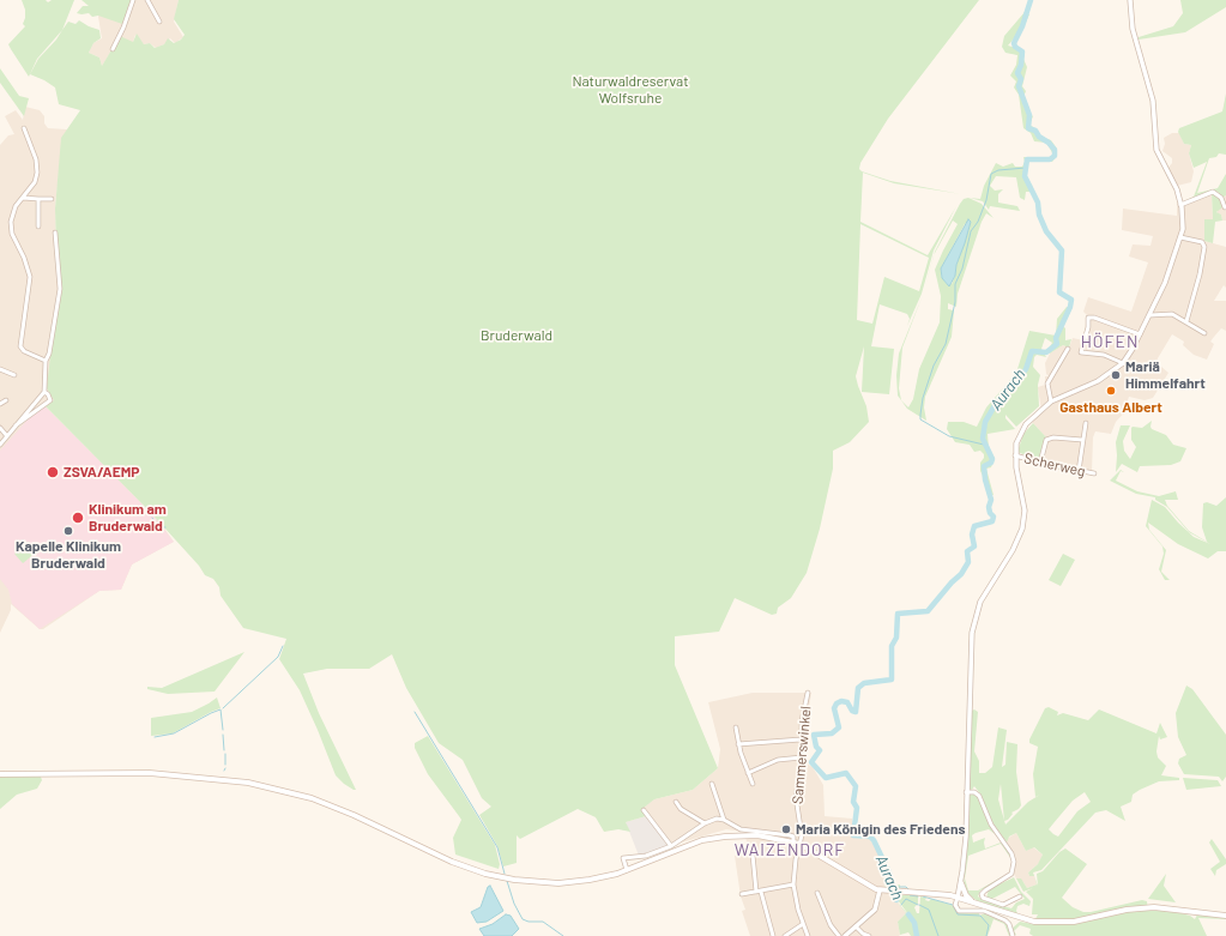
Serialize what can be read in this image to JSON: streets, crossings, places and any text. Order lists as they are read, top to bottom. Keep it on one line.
{"streets":{"street":["Scherweg","Sammerswinkel"]},"districts":["HÖFEN","WAIZENDORF"],"water":["Aurach"],"parks":["Naturwaldreservat Wolfsruhe","Bruderwald"],"places":["Mariä Himmelfahrt","Gasthaus Albert","ZSVA/AEMP","Klinikum am Bruderwald","Kapelle Klinikum Bruderwald","Maria Königin des Friedens"]}
